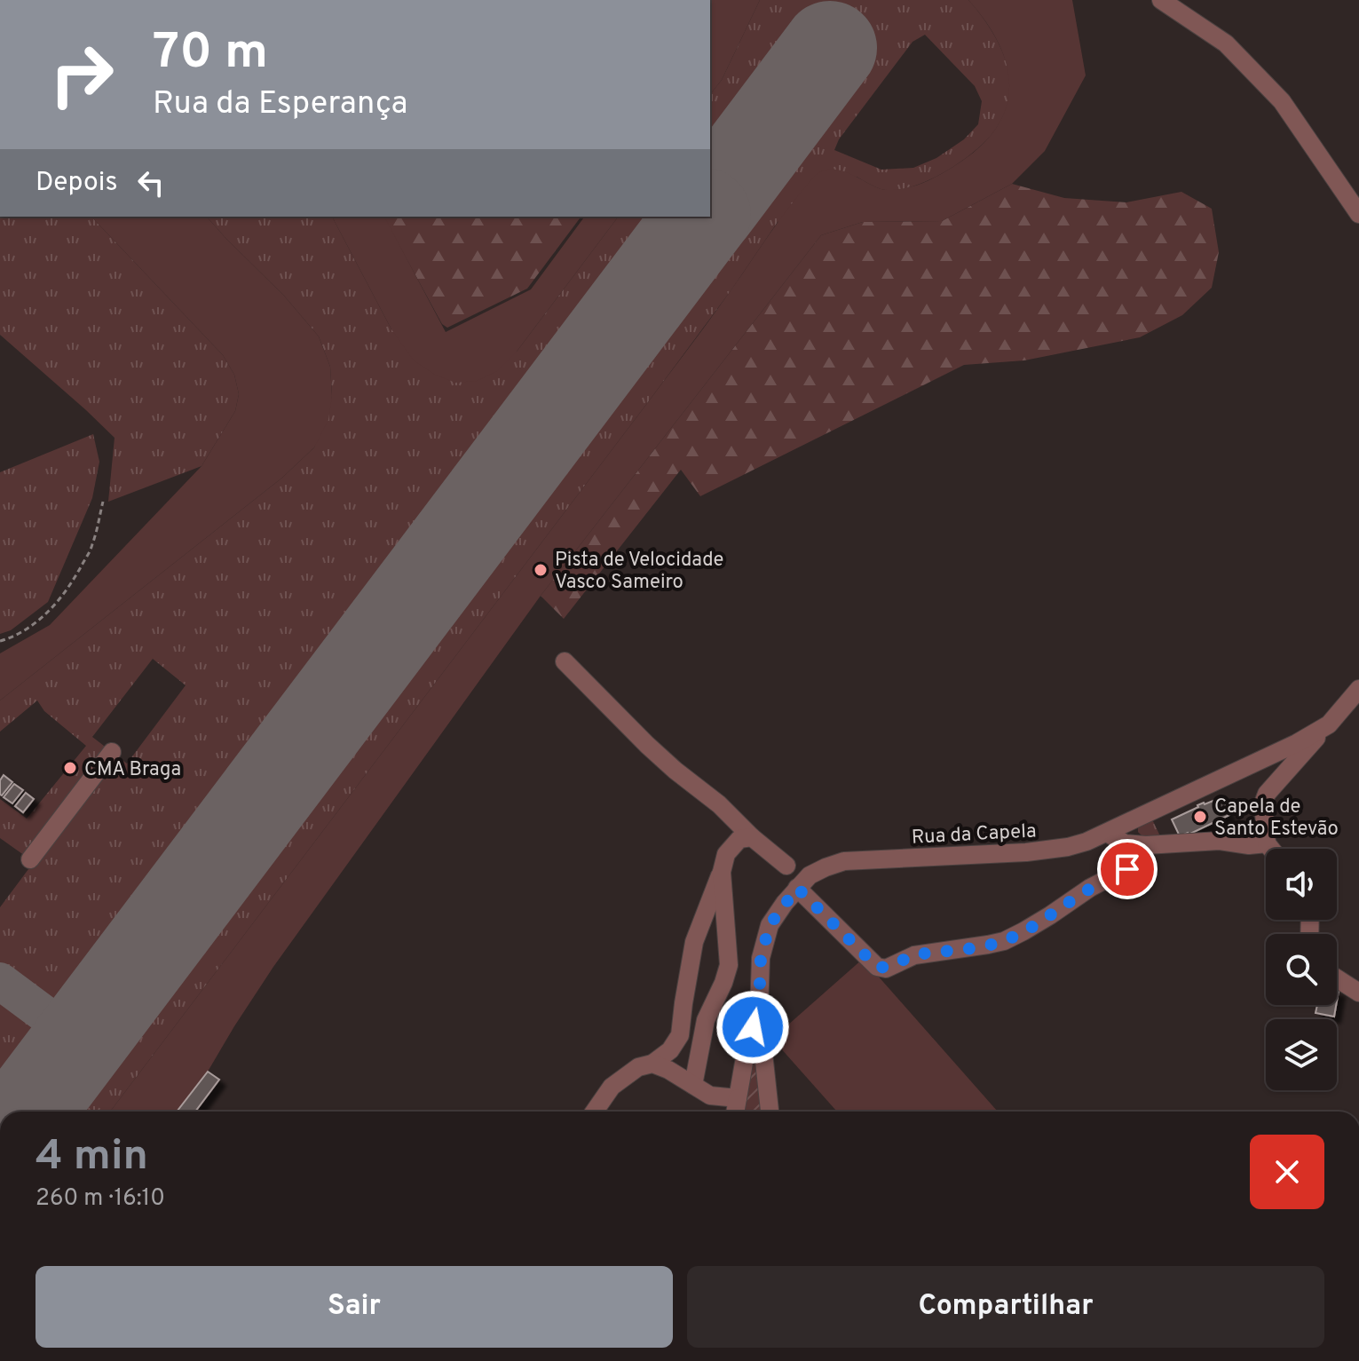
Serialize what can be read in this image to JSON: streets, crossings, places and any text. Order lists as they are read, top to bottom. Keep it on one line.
{"streets":{"street":["Rua da Capela"]},"places":["Pista de Velocidade Vasco Sameiro","CMA Braga","Capela de Santo Estevão"],"page":{"turn":["70 m","Rua da Esperança"],"then":"Depois","heading":["4 min","260 m · 16:10"],"buttons":["Sair","Compartilhar"]}}
